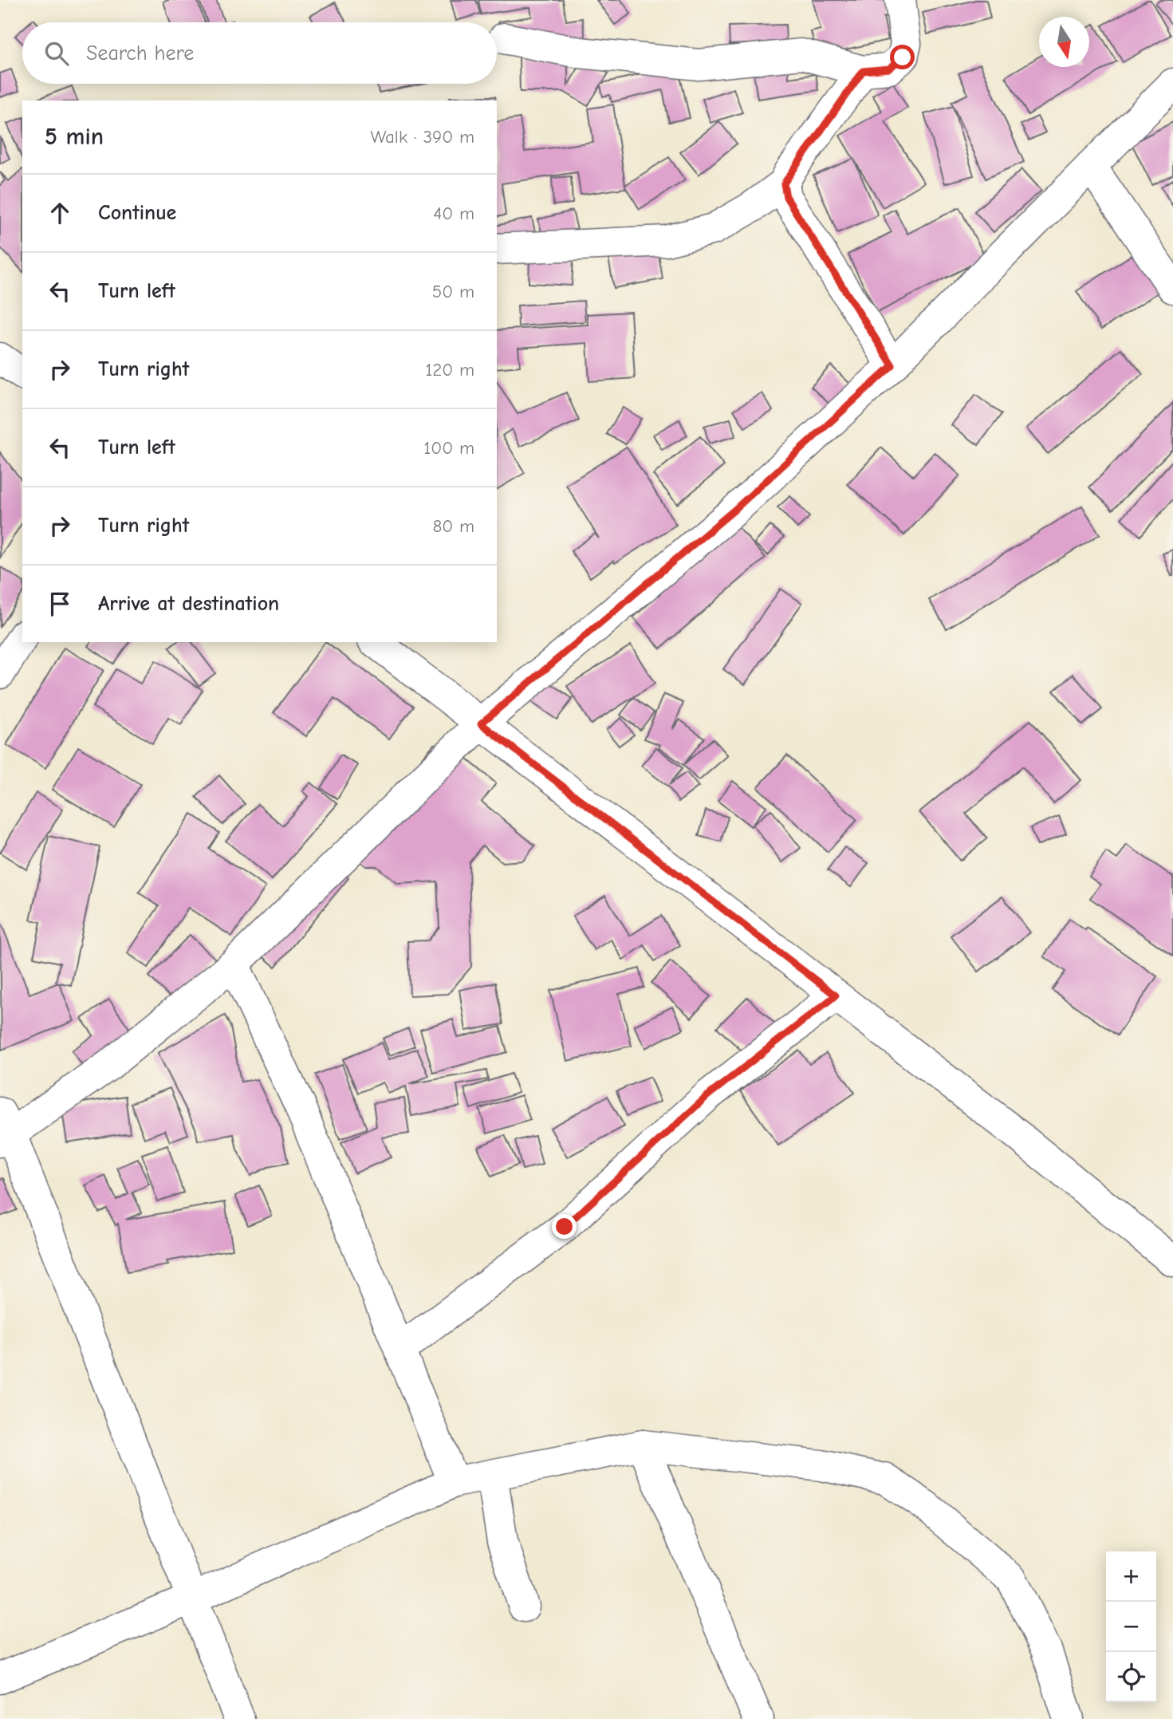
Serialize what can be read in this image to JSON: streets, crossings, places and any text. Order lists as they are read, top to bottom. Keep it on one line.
{"north":"bottom","page":{"search":"Search here","heading":["5 min","Walk · 390 m"],"list":[["Continue","40 m"],["Turn left","50 m"],["Turn right","120 m"],["Turn left","100 m"],["Turn right","80 m"],"Arrive at destination"],"map_buttons":["+","−"]}}
